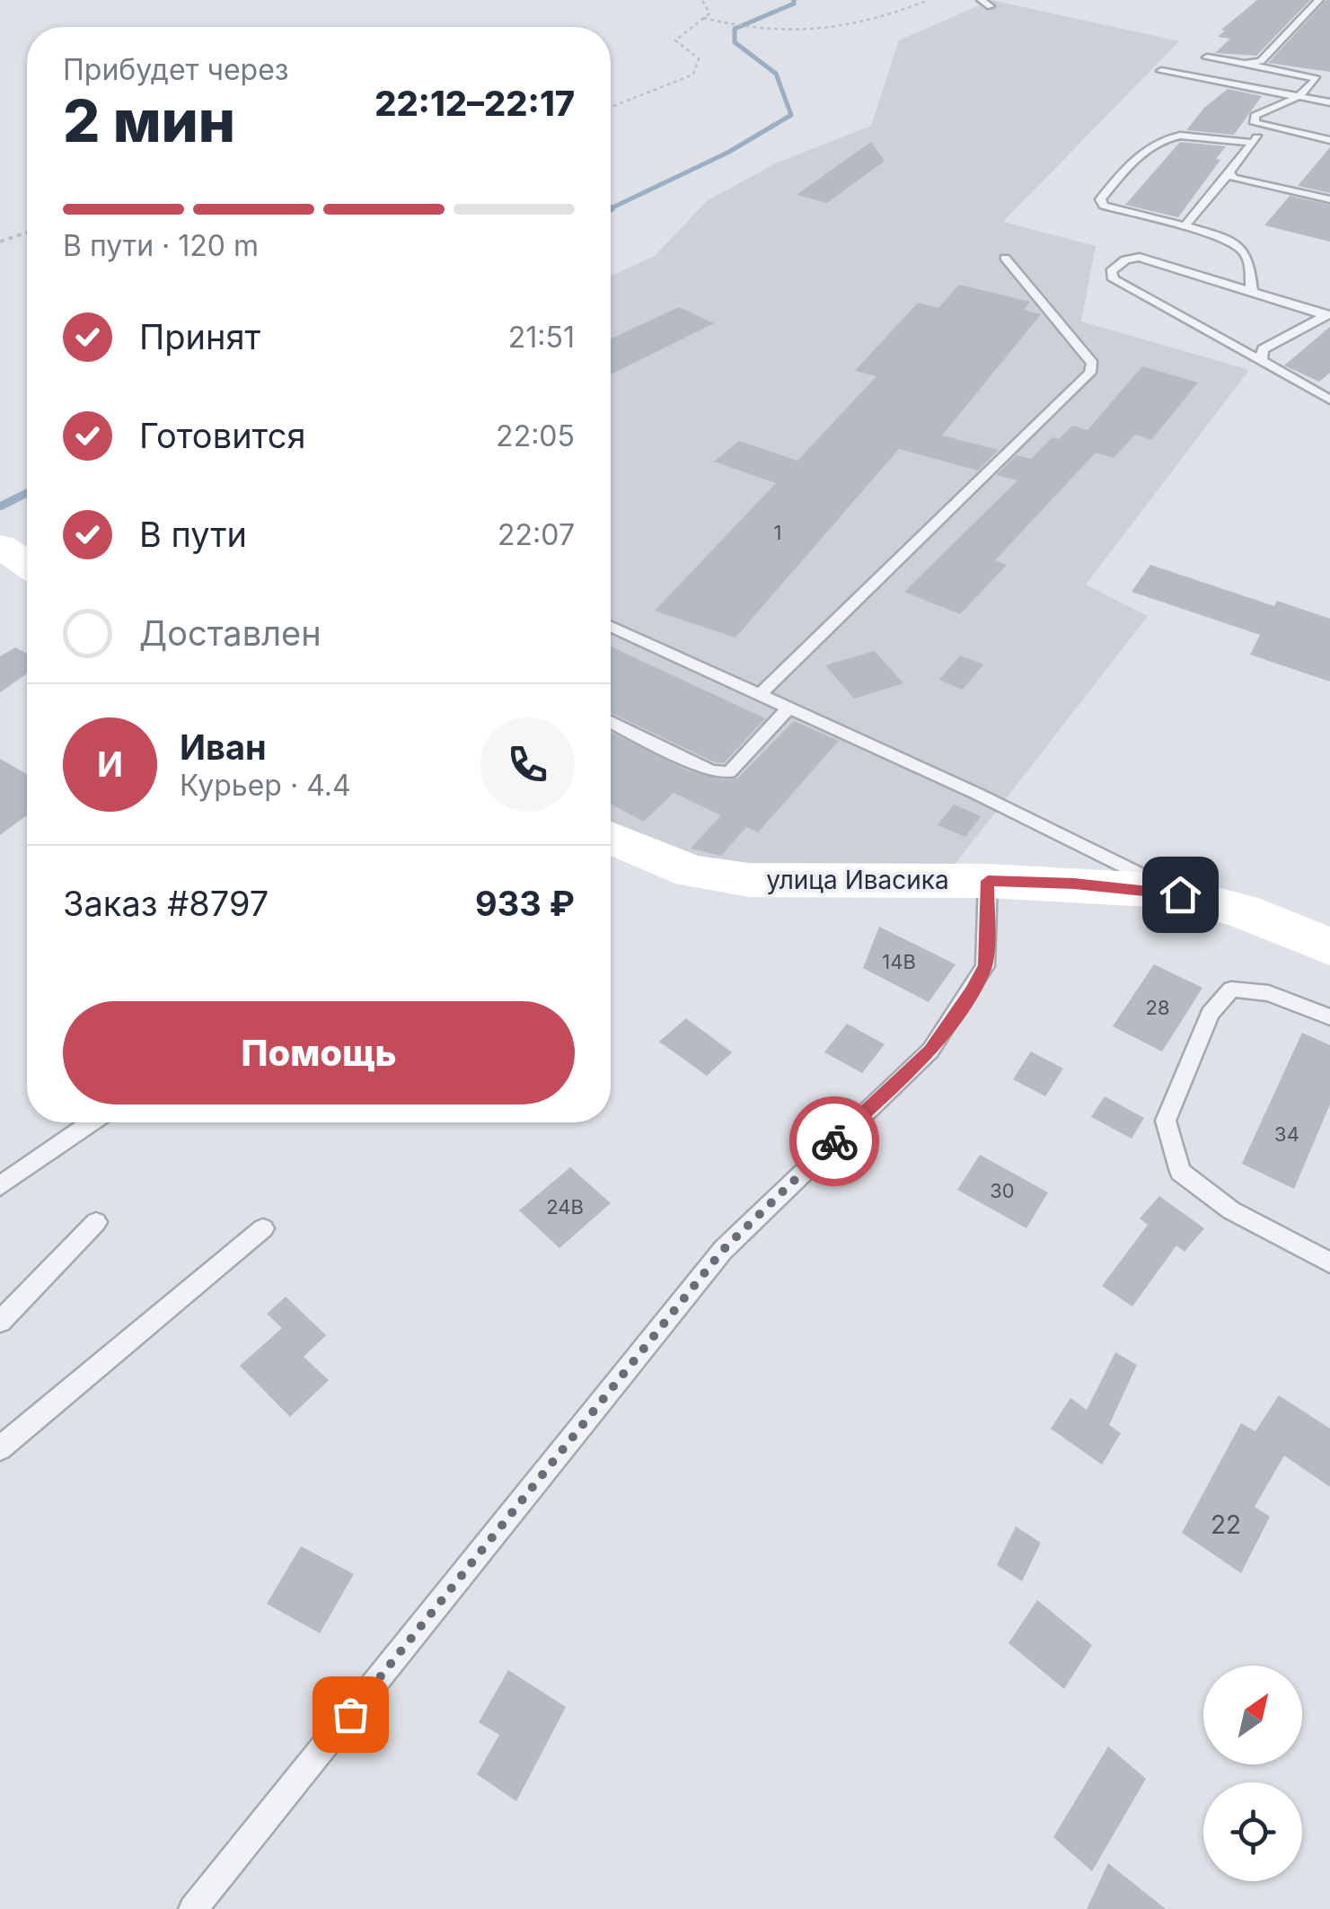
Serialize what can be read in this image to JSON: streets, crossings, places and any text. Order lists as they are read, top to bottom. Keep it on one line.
{"streets":{"main road":["улица Ивасика"]},"house_numbers":["1","14В","28","34","30","24В","22"],"north":"top right","page":{"heading":["2 мин","Прибудет через","22:12–22:17"],"panel":["Иван","Курьер · 4.4","Заказ #8797","933 ₽"],"bar":"В пути · 120 m","list":[["Принят","21:51"],["Готовится","22:05"],["В пути","22:07"],"Доставлен"],"round":"И","buttons":"Помощь"}}
